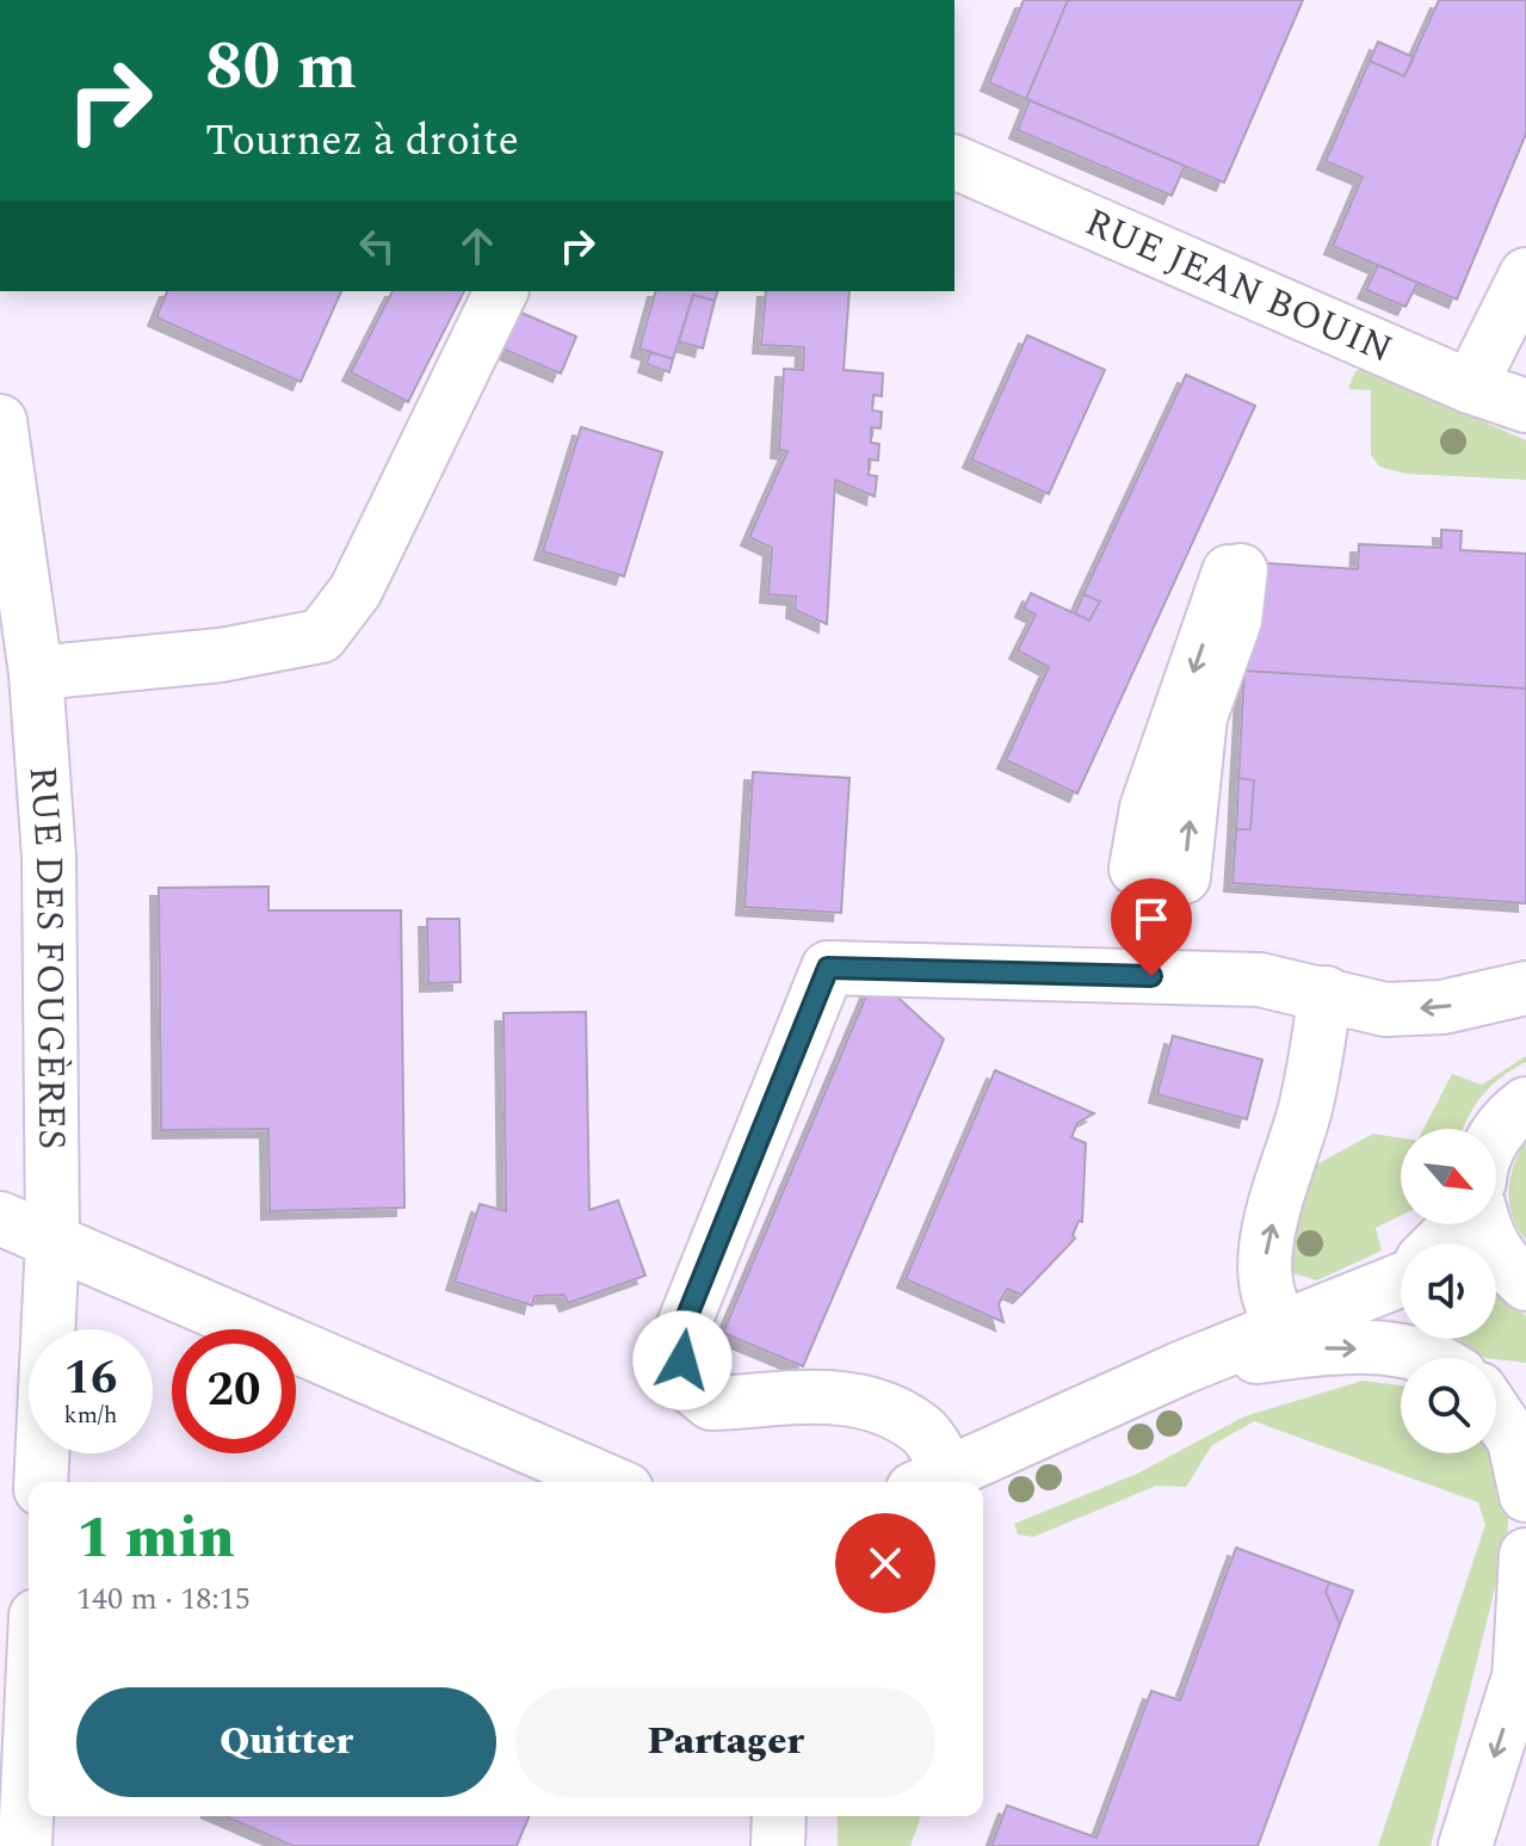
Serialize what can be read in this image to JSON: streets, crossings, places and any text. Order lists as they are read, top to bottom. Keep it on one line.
{"streets":{"street":["RUE JEAN BOUIN","RUE DES FOUGÈRES"]},"north":"bottom right","page":{"turn":["80 m","Tournez à droite"],"speed":"16 km/h","limit":"20","heading":["1 min","140 m · 18:15"],"buttons":["Quitter","Partager"]}}
